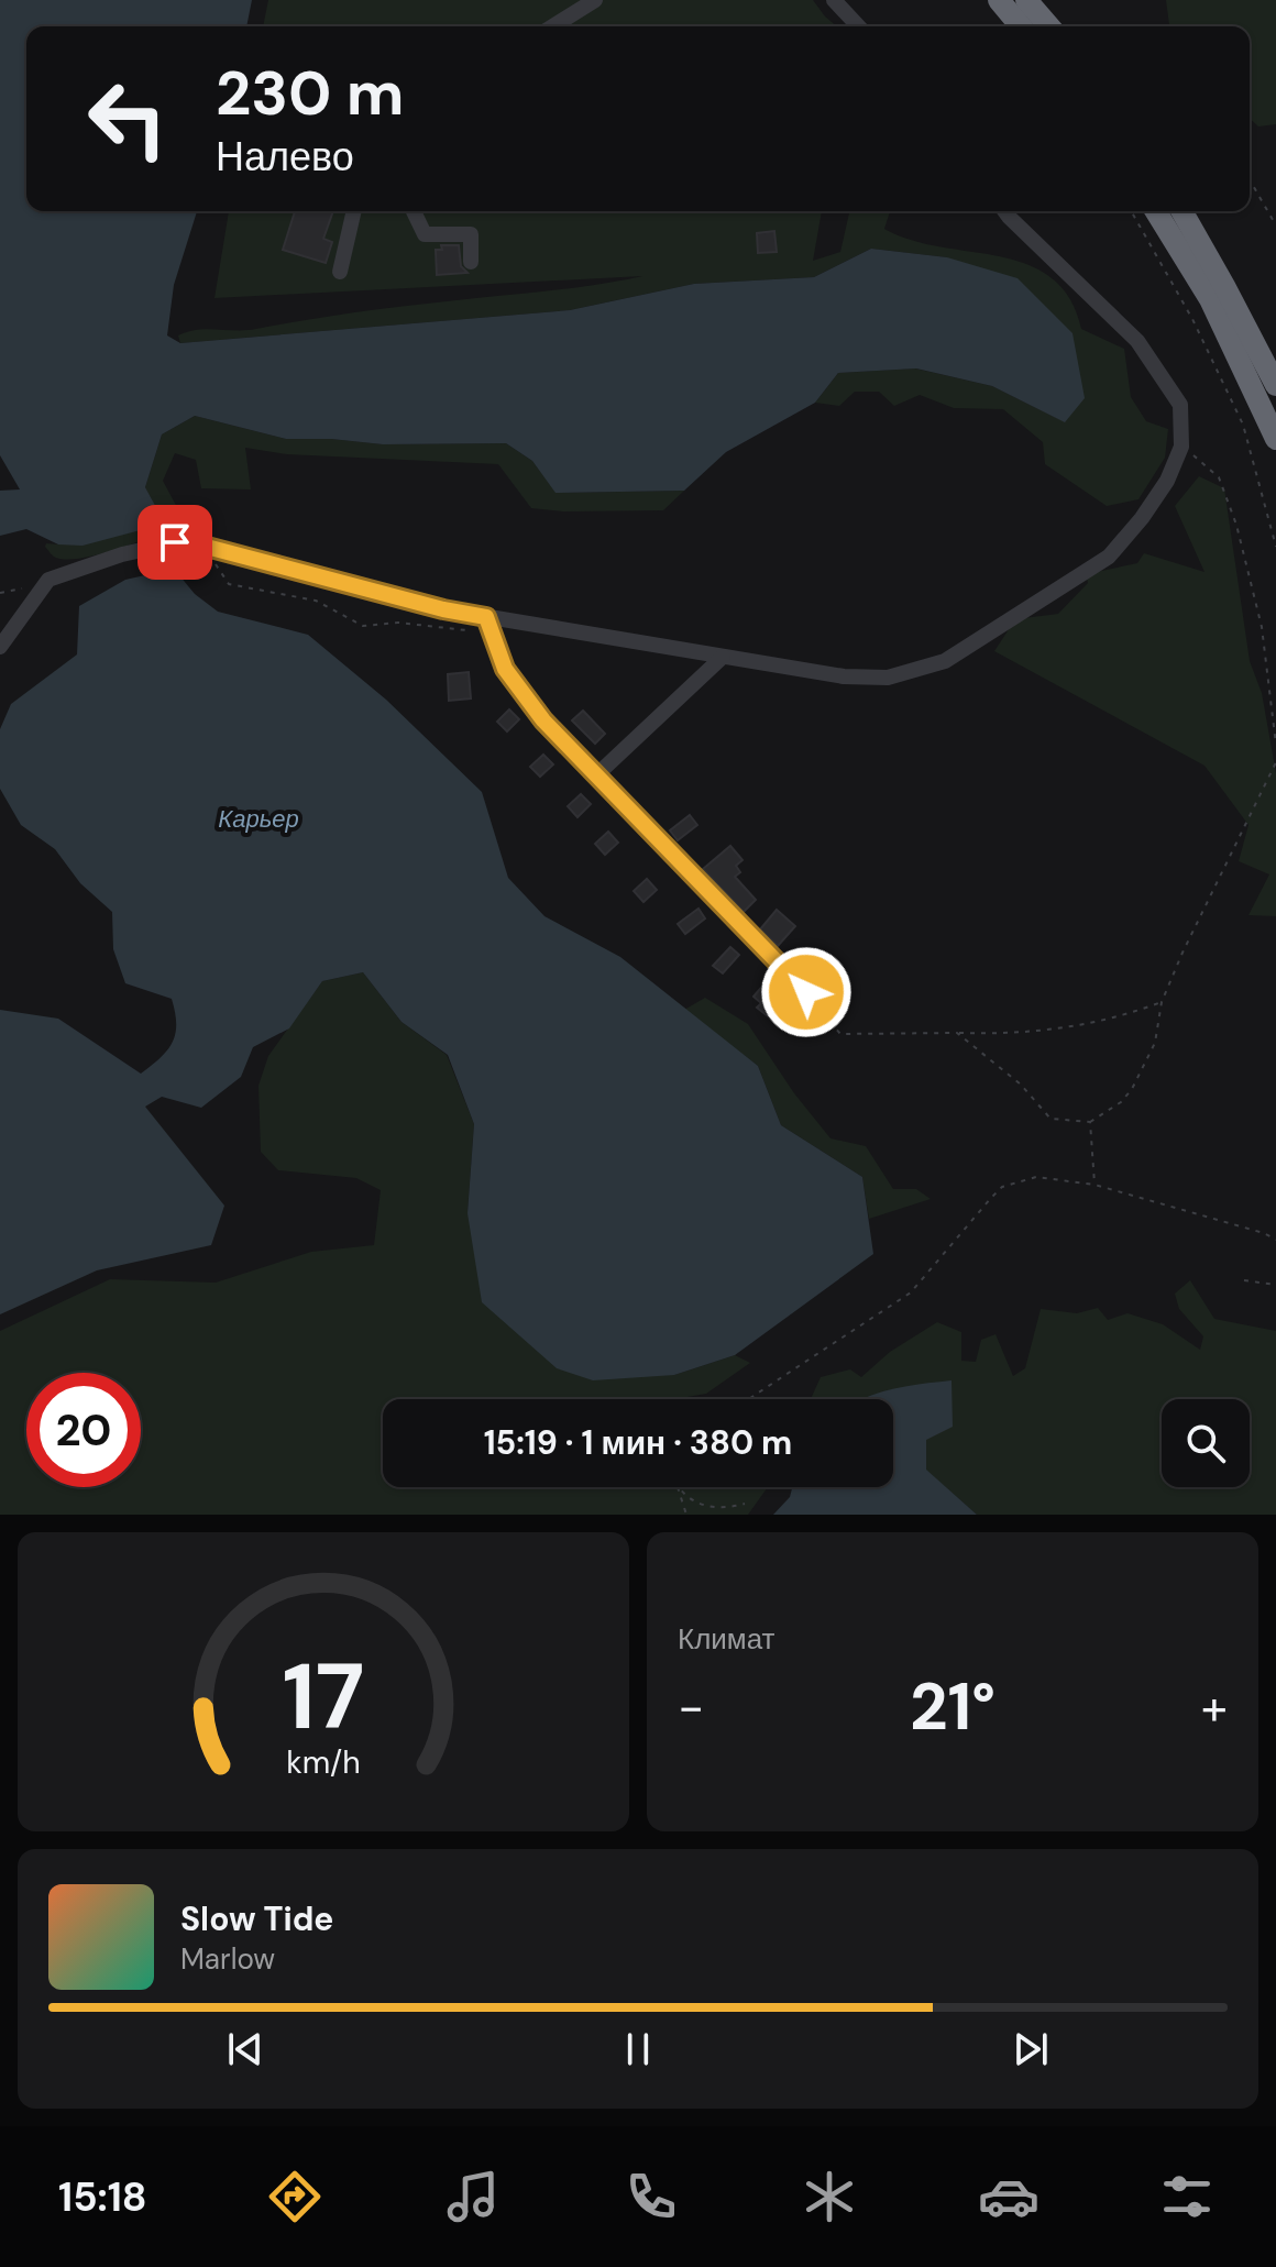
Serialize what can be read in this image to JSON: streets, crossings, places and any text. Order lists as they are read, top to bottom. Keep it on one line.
{"water":["Карьер"],"page":{"turn":["230 m","Налево"],"limit":"20","trip":"15:19 · 1 мин · 380 m","tile":"Климат","heat":["−","21°","+"],"song":["Slow Tide","Marlow"],"tabs":"15:18","gauge":["17","km/h"]}}
